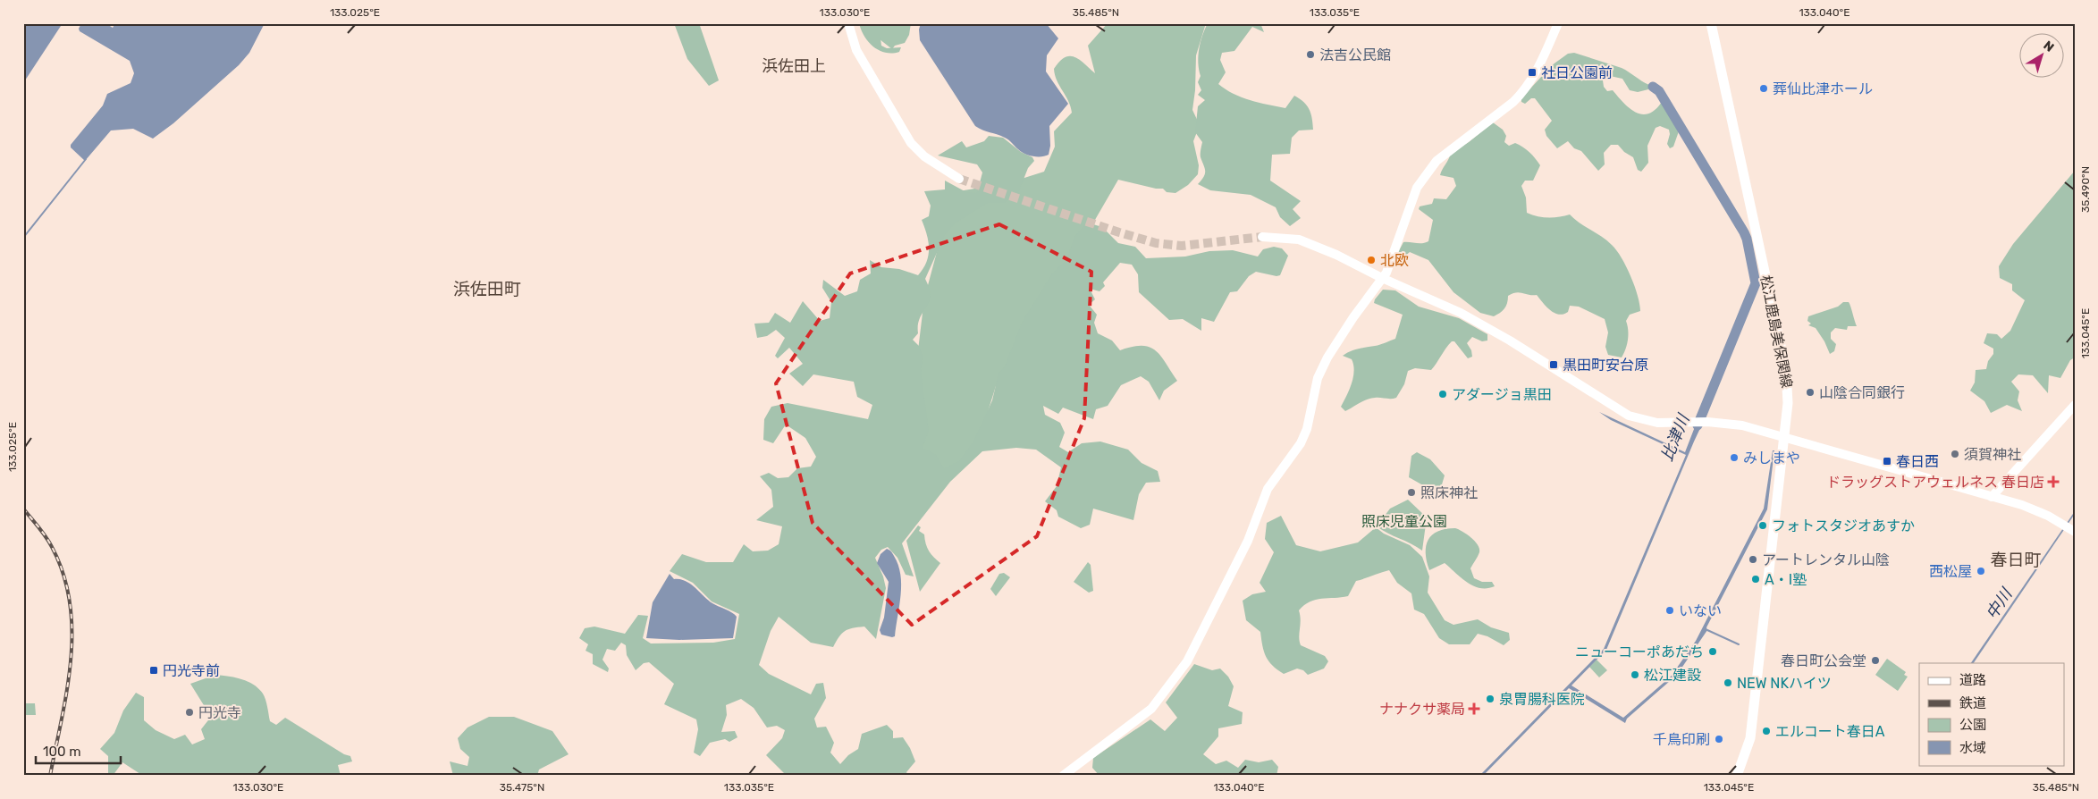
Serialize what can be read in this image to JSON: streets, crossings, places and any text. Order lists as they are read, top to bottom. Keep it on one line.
{"streets":{"main road":["松江鹿島美保関線"]},"districts":["浜佐田上","浜佐田町","春日町"],"water":["比津川","中川"],"parks":["照床児童公園"],"places":{"other":["法吉公民館","葬仙比津ホール","北欧","山陰合同銀行","アダージョ黒田","須賀神社","みしまや","照床神社","フォトスタジオあすか","アートレンタル山陰","西松屋","A・I塾","いない","ニューコーポあだち","春日町公会堂","松江建設","NEW NKハイツ","泉胃腸科医院","円光寺","エルコート春日A","千鳥印刷"],"transit":["社日公園前","黒田町安台原","春日西","円光寺前"],"health":["ドラッグストアウェルネス 春日店","ナナクサ薬局"]},"legend":["道路","鉄道","公園","水域"],"scale_bar":"100 m","north":"top right","coordinates":["133.025°E","133.030°E","35.485°N","133.035°E","133.040°E","35.490°N","133.045°E","35.475°N"]}
